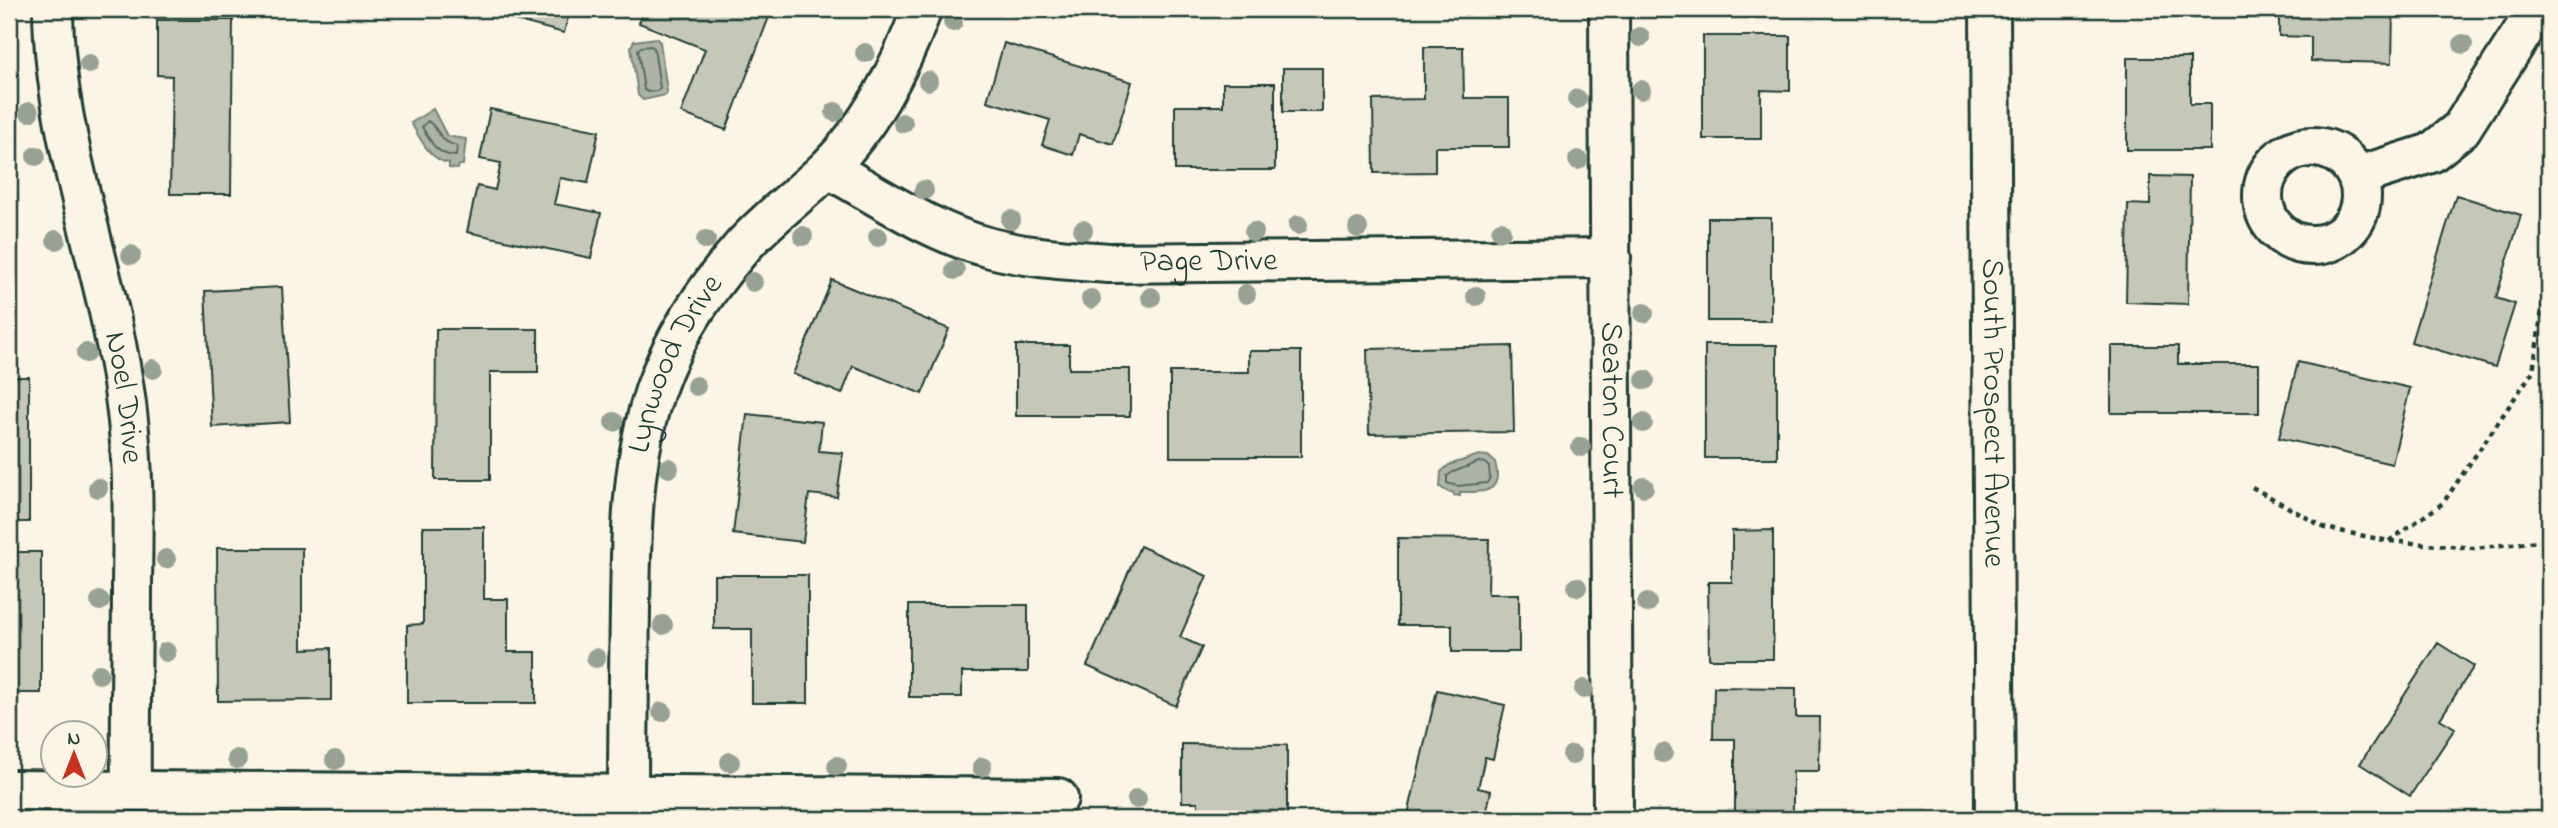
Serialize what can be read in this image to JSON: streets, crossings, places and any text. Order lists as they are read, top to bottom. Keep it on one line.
{"streets":{"street":["Page Drive","Lynwood Drive","Noel Drive","Seaton Court","South Prospect Avenue"]},"crossings":[["Page Drive","Lynwood Drive"],["Page Drive","Seaton Court"]],"north":"top"}
